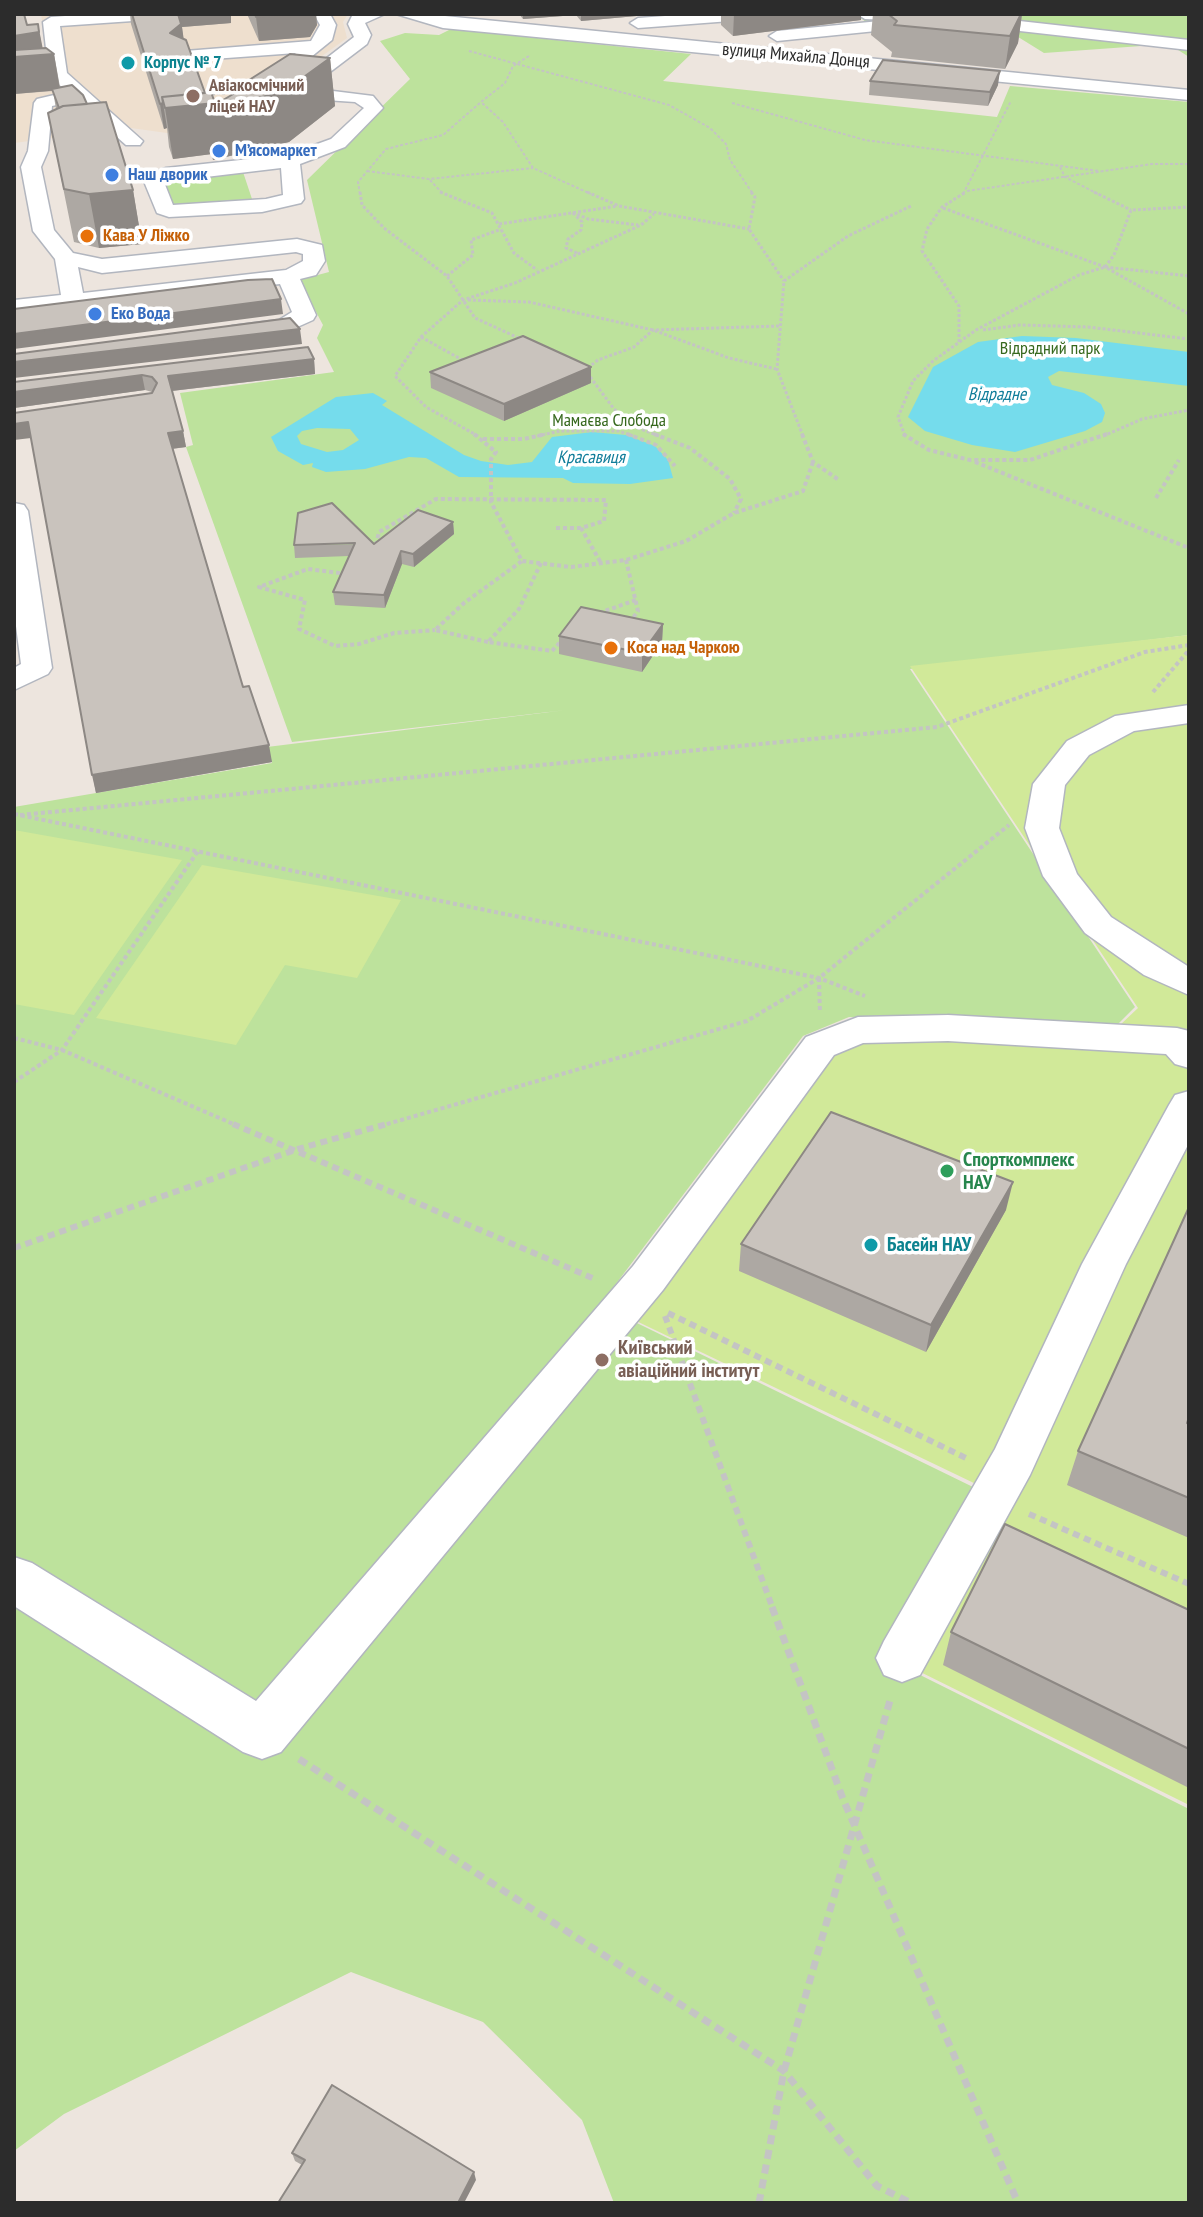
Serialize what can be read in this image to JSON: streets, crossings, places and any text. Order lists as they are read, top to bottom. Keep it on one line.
{"streets":{"street":["вулиця Михайла Донця"]},"water":["Відрадне","Красавиця"],"parks":["Відрадний парк","Мамаєва Слобода"],"places":["Корпус № 7","Авіакосмічний ліцей НАУ","М’ясомаркет","Наш дворик","Кава У Ліжко","Еко Вода","Коса над Чаркою","Спорткомплекс НАУ","Басейн НАУ","Київський авіаційний інститут"]}
